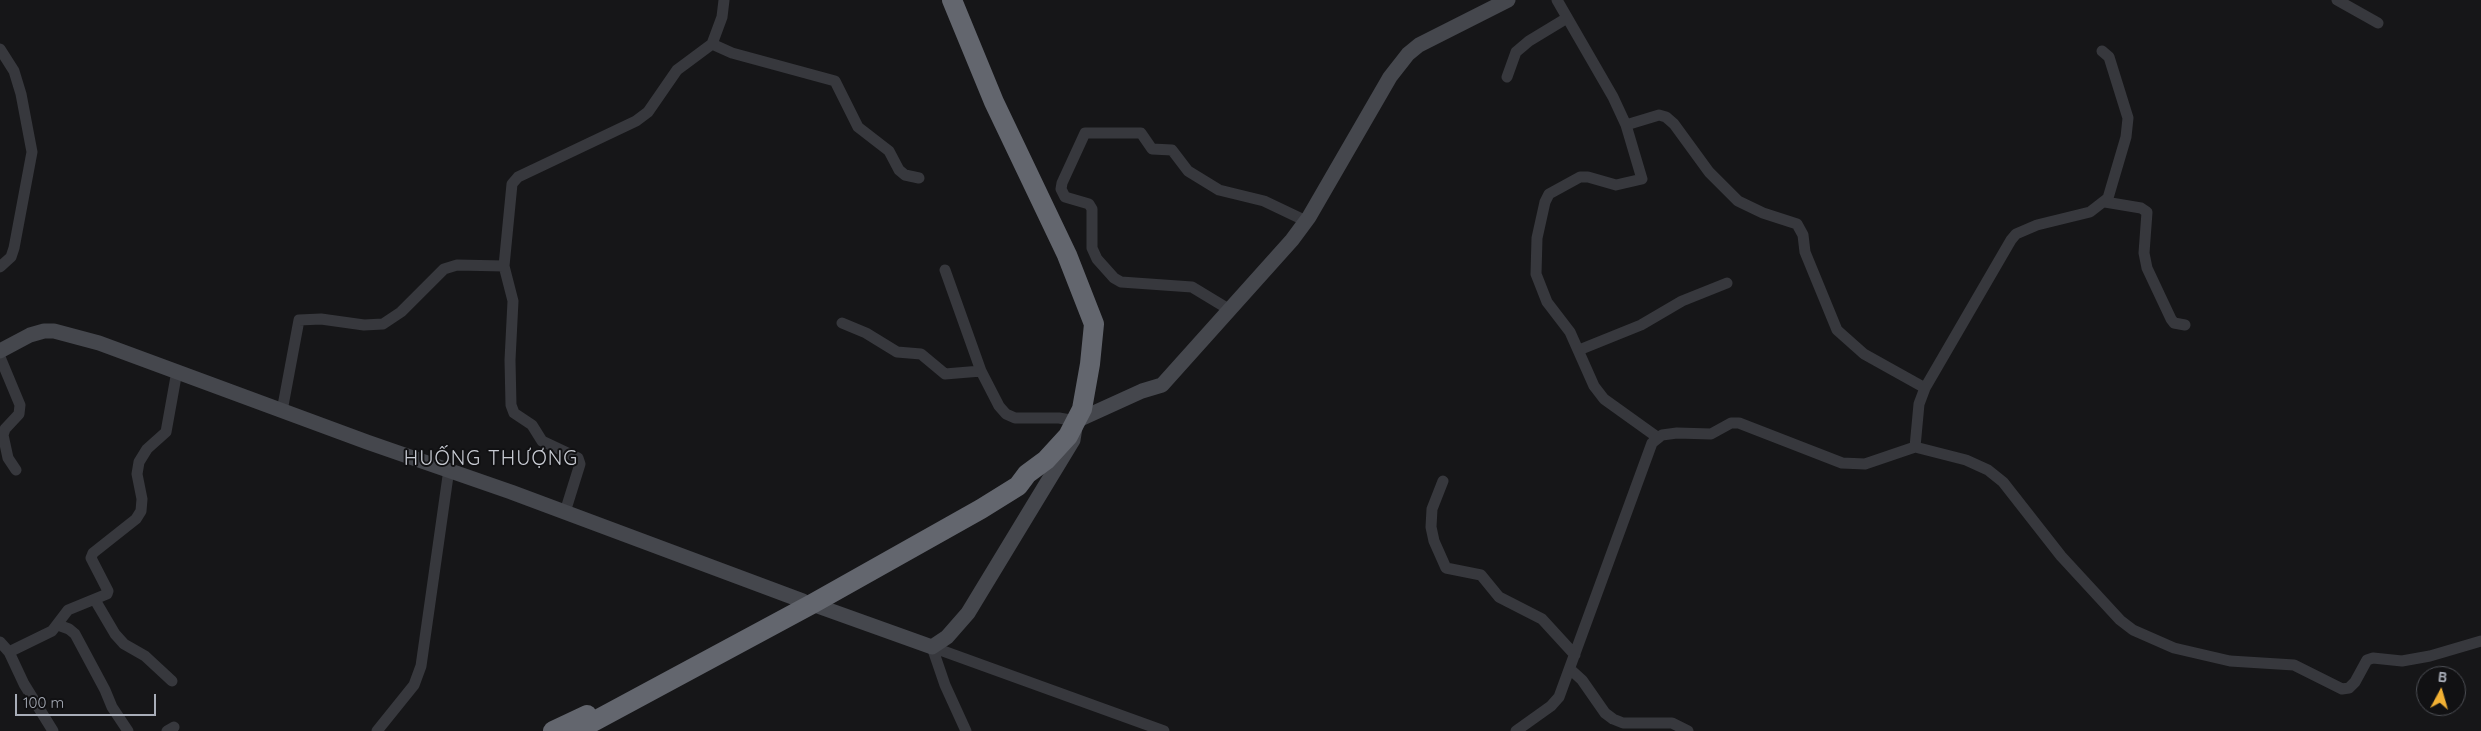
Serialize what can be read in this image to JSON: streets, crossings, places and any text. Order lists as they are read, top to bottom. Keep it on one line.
{"districts":["HUỐNG THƯỢNG"],"scale_bar":"100 m","north":"top"}
